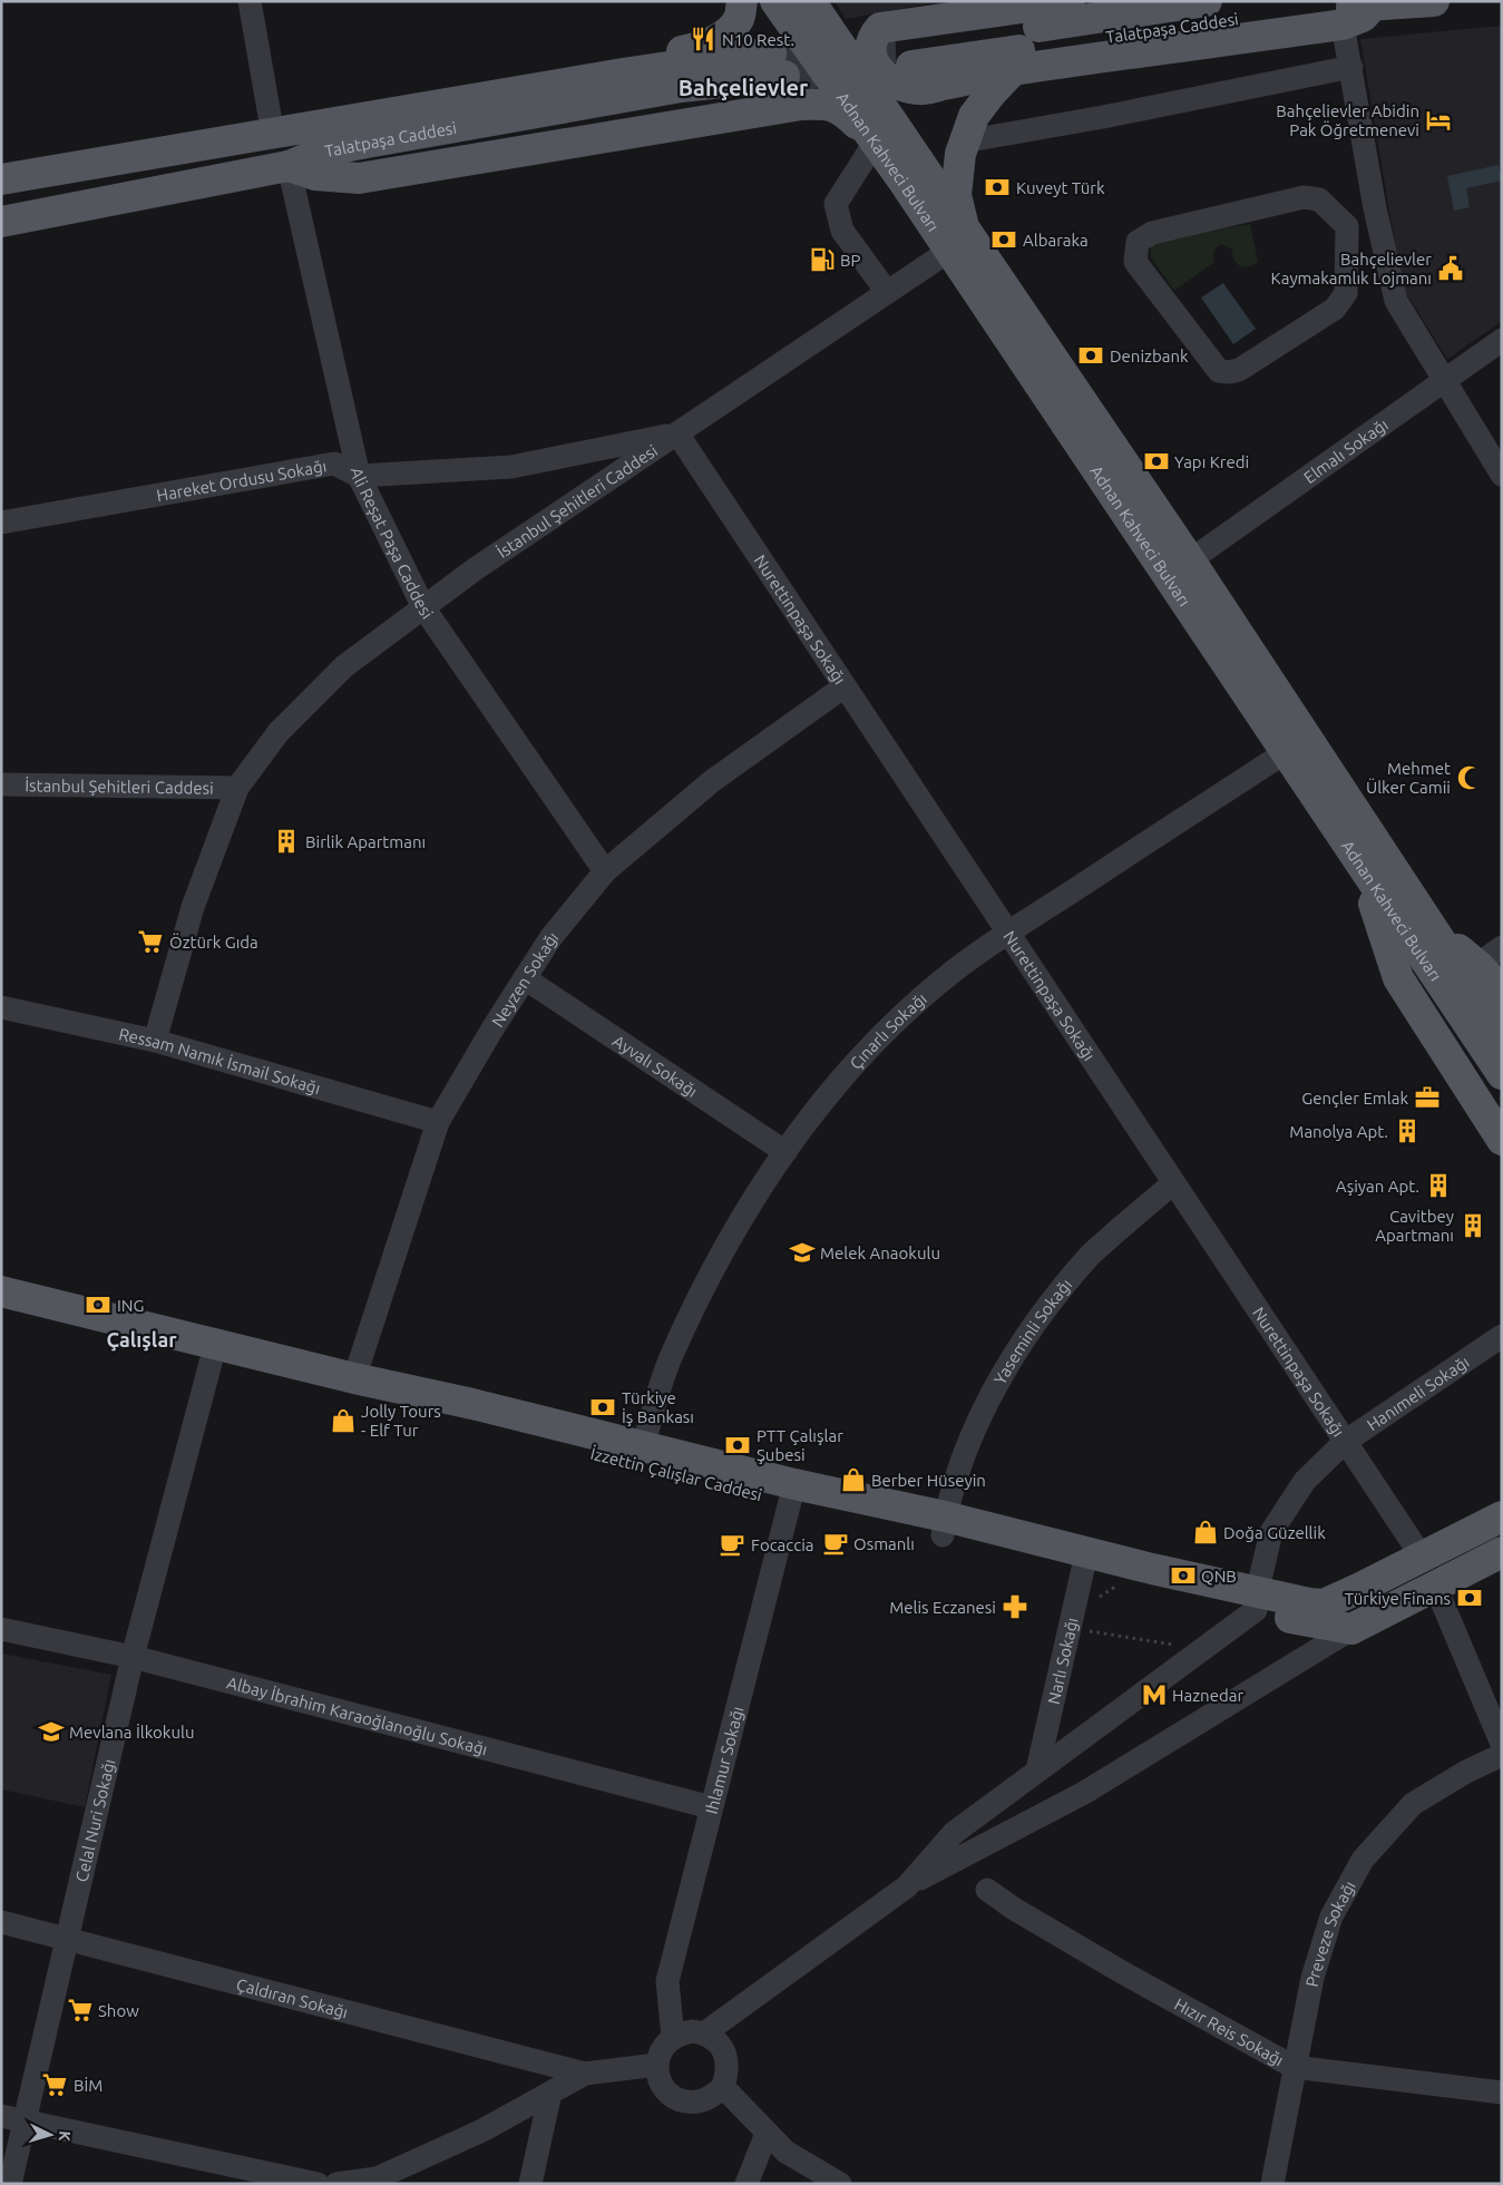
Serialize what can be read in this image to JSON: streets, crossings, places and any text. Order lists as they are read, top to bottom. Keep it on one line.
{"streets":{"main road":["Talatpaşa Caddesi","Adnan Kahveci Bulvarı","İzzettin Çalışlar Caddesi"],"street":["Elmalı Sokağı","Hareket Ordusu Sokağı","İstanbul Şehitleri Caddesi","Ali Reşat Paşa Caddesi","Nurettinpaşa Sokağı","Neyzen Sokağı","Çınarlı Sokağı","Ressam Namık İsmail Sokağı","Ayvalı Sokağı","Yaseminli Sokağı","Hanımeli Sokağı","Narlı Sokağı","Albay İbrahim Karaoğlanoğlu Sokağı","Ihlamur Sokağı","Celal Nuri Sokağı","Preveze Sokağı","Çaldıran Sokağı","Hızır Reis Sokağı"]},"crossings":[["Talatpaşa Caddesi","Ali Reşat Paşa Caddesi"],["Adnan Kahveci Bulvarı","Elmalı Sokağı"],["Adnan Kahveci Bulvarı","İstanbul Şehitleri Caddesi"],["Adnan Kahveci Bulvarı","Çınarlı Sokağı"],["Hareket Ordusu Sokağı","Ali Reşat Paşa Caddesi"],["İstanbul Şehitleri Caddesi","Ali Reşat Paşa Caddesi"],["İstanbul Şehitleri Caddesi","Nurettinpaşa Sokağı"],["İstanbul Şehitleri Caddesi","Ressam Namık İsmail Sokağı"],["Ali Reşat Paşa Caddesi","Neyzen Sokağı"],["Nurettinpaşa Sokağı","Neyzen Sokağı"],["Nurettinpaşa Sokağı","Çınarlı Sokağı"],["Nurettinpaşa Sokağı","Yaseminli Sokağı"],["Nurettinpaşa Sokağı","Hanımeli Sokağı"],["Neyzen Sokağı","Ressam Namık İsmail Sokağı"],["Neyzen Sokağı","Ayvalı Sokağı"],["Neyzen Sokağı","İzzettin Çalışlar Caddesi"],["Çınarlı Sokağı","Ayvalı Sokağı"],["Çınarlı Sokağı","İzzettin Çalışlar Caddesi"],["Yaseminli Sokağı","İzzettin Çalışlar Caddesi"],["Hanımeli Sokağı","İzzettin Çalışlar Caddesi"],["İzzettin Çalışlar Caddesi","Narlı Sokağı"],["İzzettin Çalışlar Caddesi","Ihlamur Sokağı"],["İzzettin Çalışlar Caddesi","Celal Nuri Sokağı"],["Albay İbrahim Karaoğlanoğlu Sokağı","Ihlamur Sokağı"],["Albay İbrahim Karaoğlanoğlu Sokağı","Celal Nuri Sokağı"],["Celal Nuri Sokağı","Çaldıran Sokağı"],["Preveze Sokağı","Hızır Reis Sokağı"]],"districts":["Bahçelievler","Çalışlar"],"places":{"restaurant":["N10 Rest."],"hotel":["Bahçelievler Abidin Pak Öğretmenevi"],"bank":["Kuveyt Türk","Albaraka","Denizbank","Yapı Kredi","ING","Türkiye İş Bankası","PTT Çalışlar Şubesi","QNB","Türkiye Finans"],"fuel station":["BP"],"public building":["Bahçelievler Kaymakamlık Lojmanı"],"mosque":["Mehmet Ülker Camii"],"building":["Birlik Apartmanı","Manolya Apt.","Aşiyan Apt.","Cavitbey Apartmanı"],"supermarket":["Öztürk Gıda","Show","BİM"],"office":["Gençler Emlak"],"school or university":["Melek Anaokulu","Mevlana İlkokulu"],"shop":["Jolly Tours - Elf Tur","Berber Hüseyin","Doğa Güzellik"],"cafe":["Osmanlı","Focaccia"],"pharmacy":["Melis Eczanesi"],"metro station":["Haznedar"]},"north":"right"}
